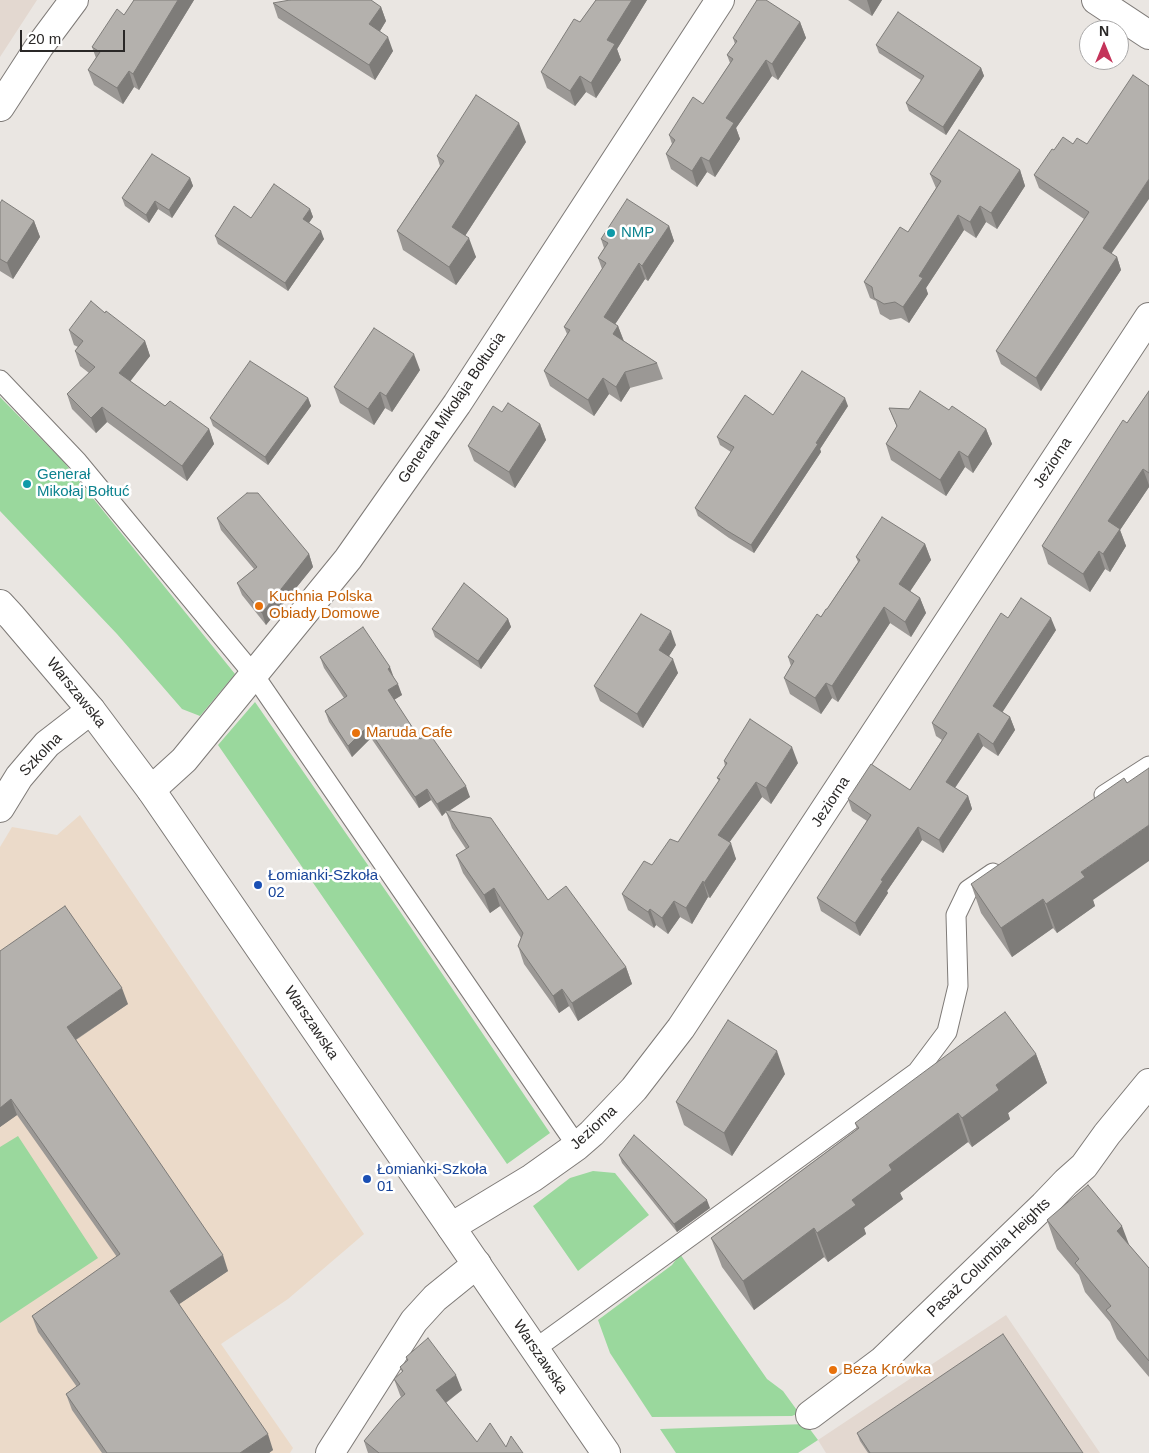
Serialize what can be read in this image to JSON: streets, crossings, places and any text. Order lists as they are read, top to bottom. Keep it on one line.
{"streets":{"street":["Generała Mikołaja Bołtucia","Jeziorna","Warszawska","Szkolna","Pasaż Columbia Heights"]},"crossings":[["Generała Mikołaja Bołtucia","Warszawska"],["Jeziorna","Warszawska"],["Warszawska","Szkolna"]],"places":["NMP","Generał Mikołaj Bołtuć","Kuchnia Polska Obiady Domowe","Maruda Cafe","Łomianki-Szkoła 02","Łomianki-Szkoła 01","Beza Krówka"],"scale_bar":"20 m","north":"top"}
